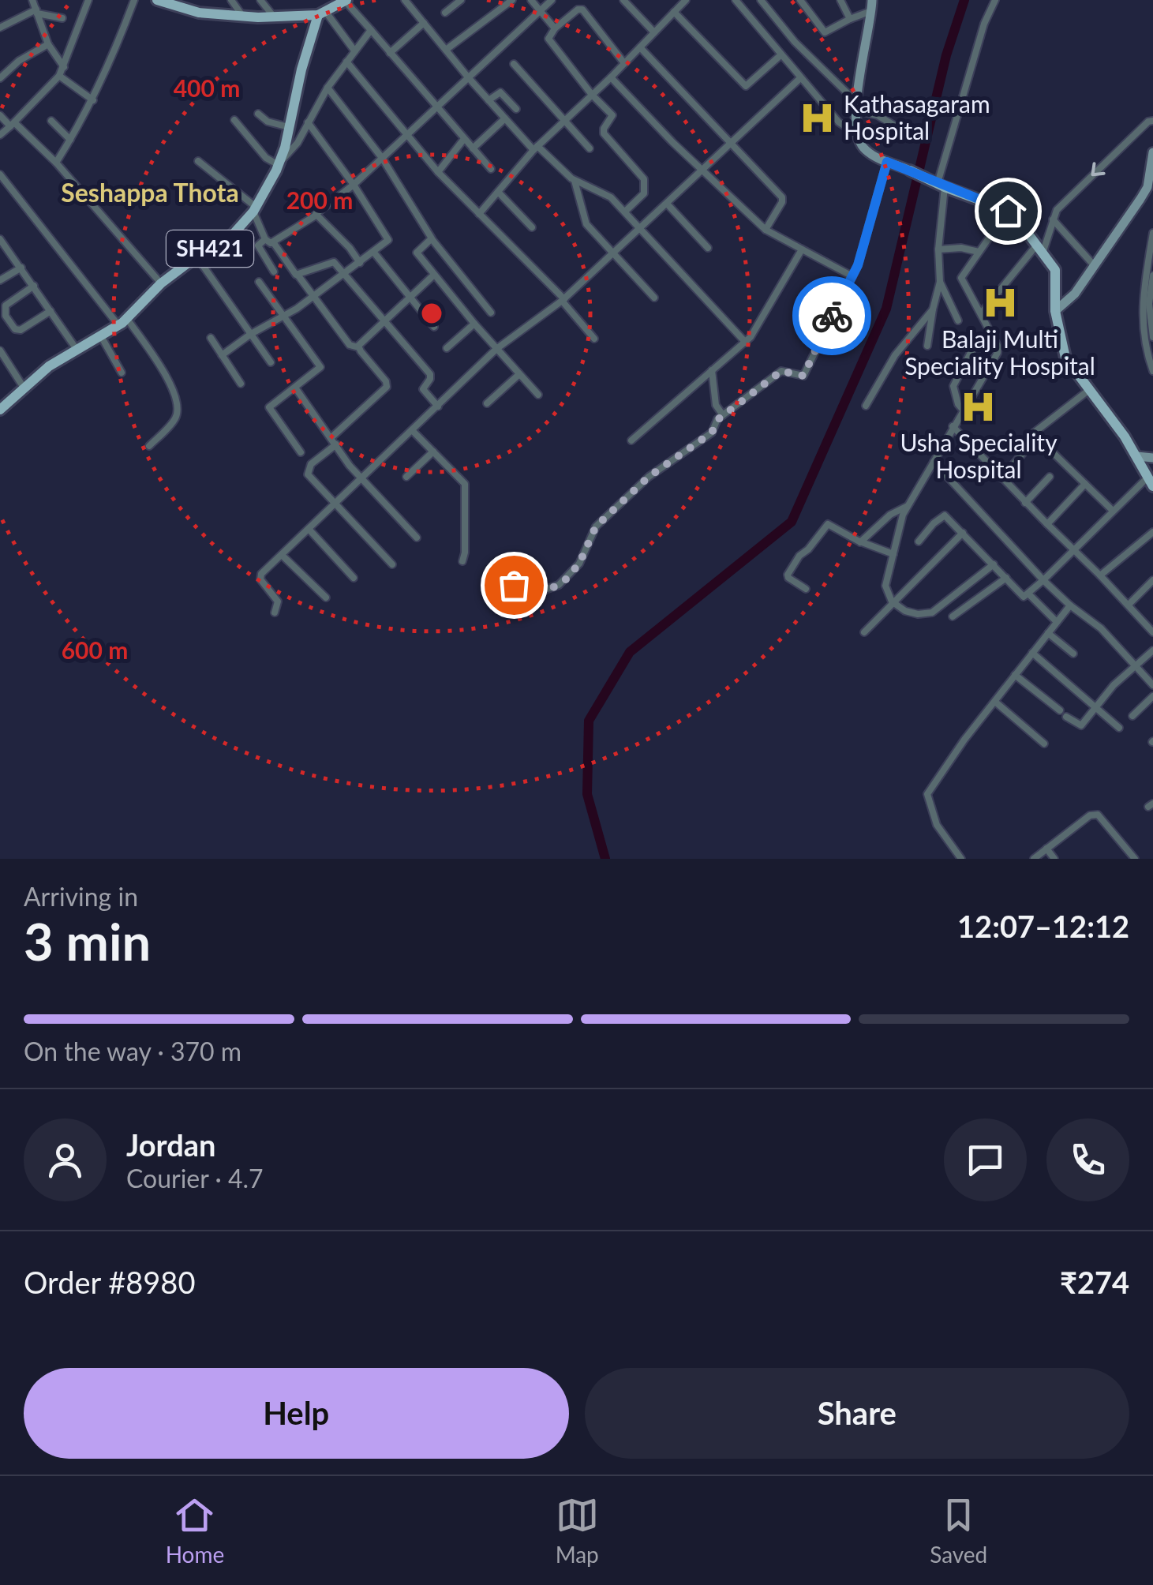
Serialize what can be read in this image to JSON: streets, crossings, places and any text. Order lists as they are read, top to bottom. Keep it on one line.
{"streets":{"main road":["SH421"]},"districts":["Seshappa Thota"],"places":{"hospital":["Kathasagaram Hospital","Balaji Multi Speciality Hospital","Usha Speciality Hospital"]},"page":{"heading":["3 min","Arriving in","12:07–12:12"],"panel":["Jordan","Courier · 4.7","Order #8980","₹274"],"bar":"On the way · 370 m","buttons":["Help","Share"],"tabs":["Home","Map","Saved"]},"rings":["400 m","200 m","600 m"]}
